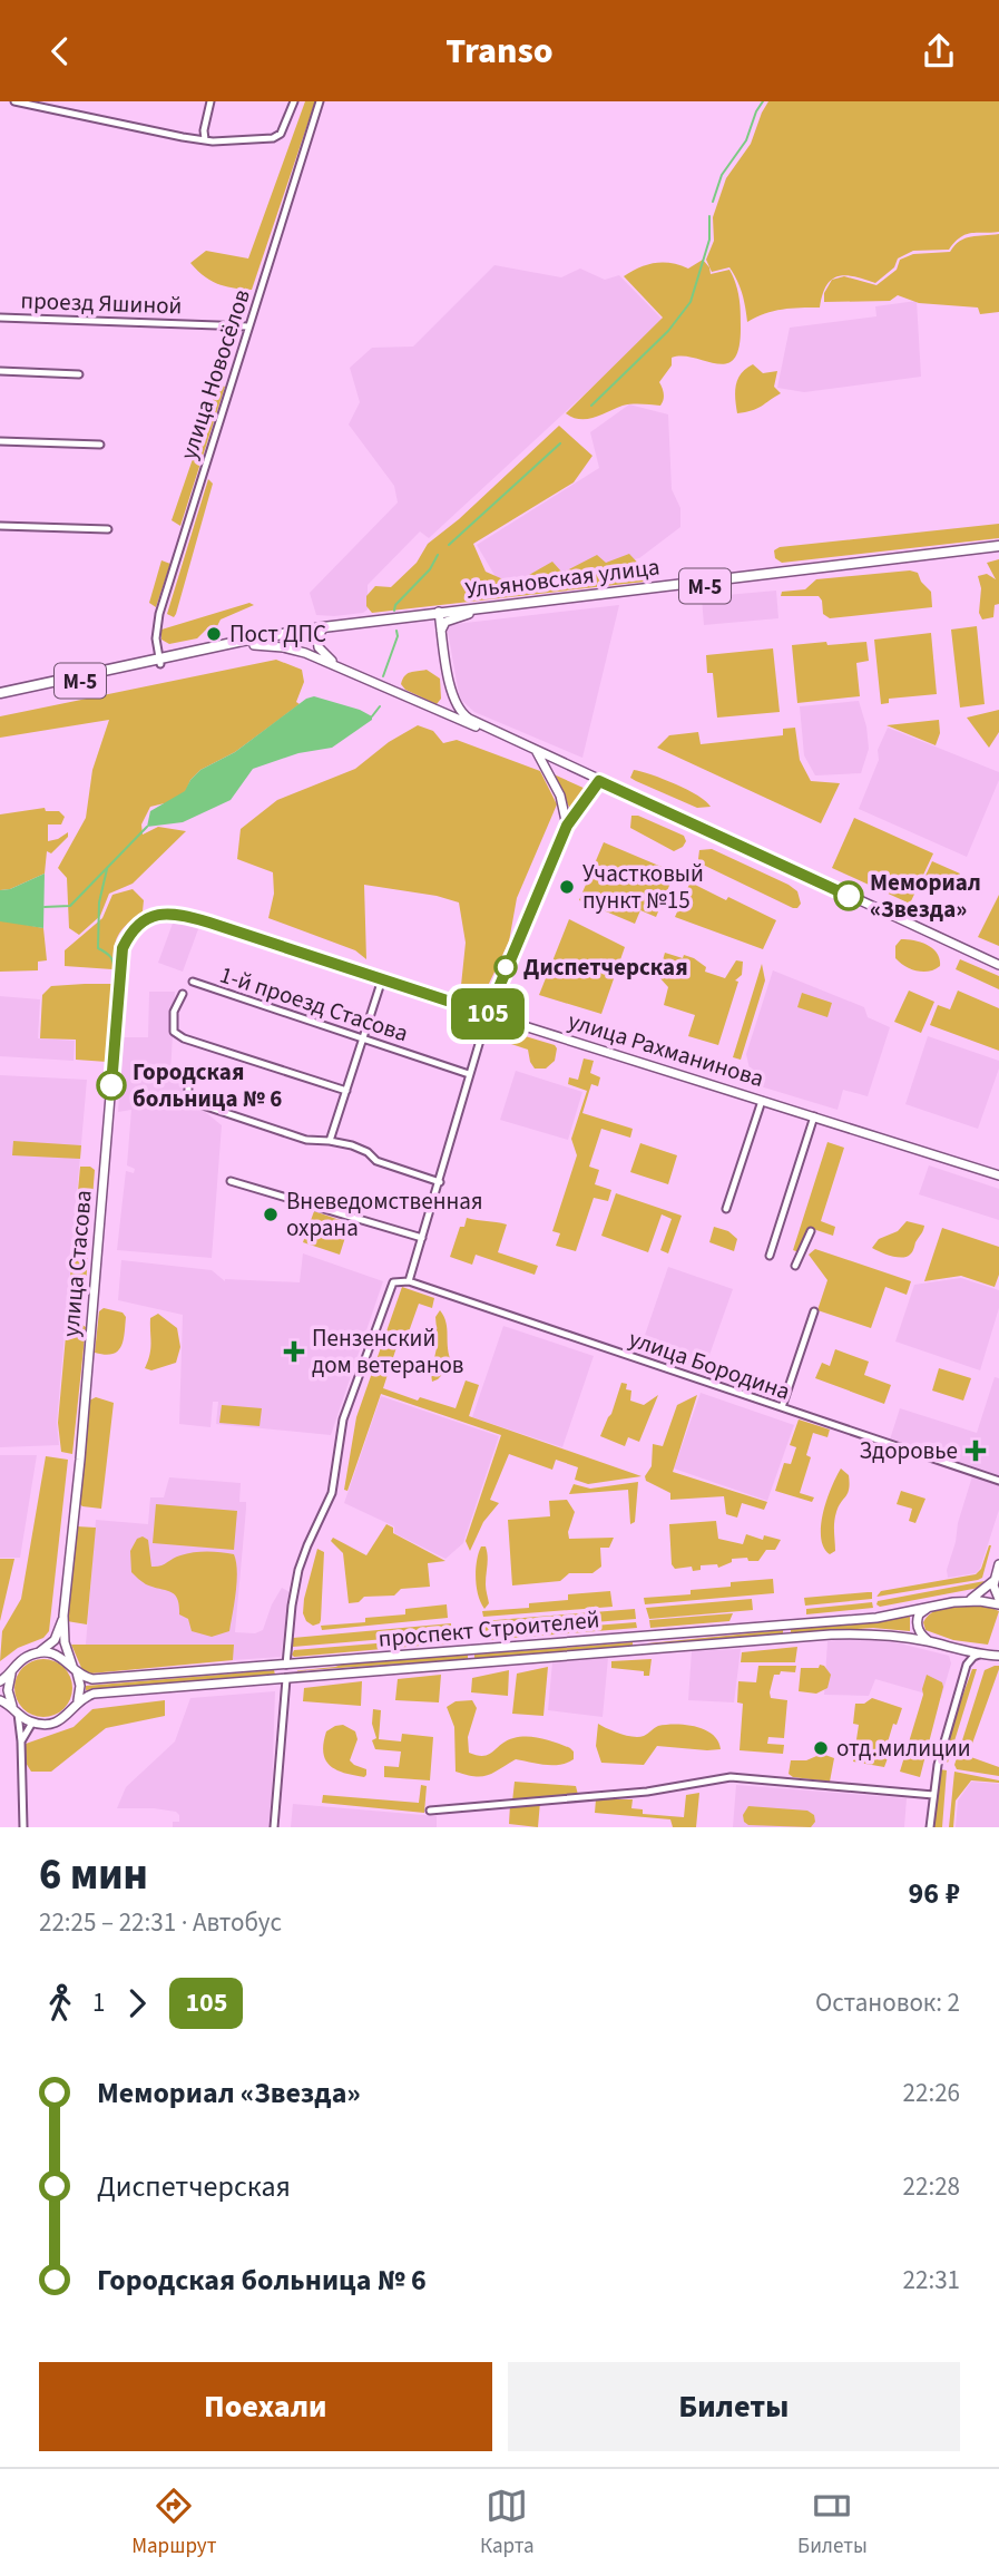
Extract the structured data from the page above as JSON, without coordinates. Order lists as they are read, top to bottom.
{
  "streets": {
    "highway": ["Ульяновская улица", "М-5"],
    "main road": ["улица Рахманинова", "улица Стасова", "проспект Строителей"],
    "street": [
      "проезд Яшиной",
      "улица Новосёлов",
      "1-й проезд Стасова",
      "улица Бородина"
    ]
  },
  "crossings": [
    ["проезд Яшиной", "улица Новосёлов"],
    ["улица Новосёлов", "М-5"],
    ["Ульяновская улица", "М-5"],
    ["улица Рахманинова", "улица Стасова"],
    ["улица Стасова", "проспект Строителей"]
  ],
  "places": {
    "other": [
      "Пост ДПС",
      "Участковый пункт №15",
      "Мемориал «Звезда»",
      "Диспетчерская",
      "Городская больница № 6",
      "Вневедомственная охрана",
      "отд.милиции"
    ],
    "health": ["Пензенский дом ветеранов", "Здоровье"]
  },
  "lines": ["bus line 105"],
  "page": {
    "header": "Transo",
    "on_map": "105",
    "heading": ["6 мин", "22:25 – 22:31 · Автобус", "96 ₽"],
    "legs": ["1", "105", "Остановок: 2"],
    "list": [
      {
        "name": "Мемориал «Звезда»",
        "value": "22:26"
      },
      {
        "name": "Диспетчерская",
        "value": "22:28"
      },
      {
        "name": "Городская больница № 6",
        "value": "22:31"
      }
    ],
    "buttons": ["Поехали", "Билеты"],
    "tabs": ["Маршрут", "Карта", "Билеты"]
  }
}
